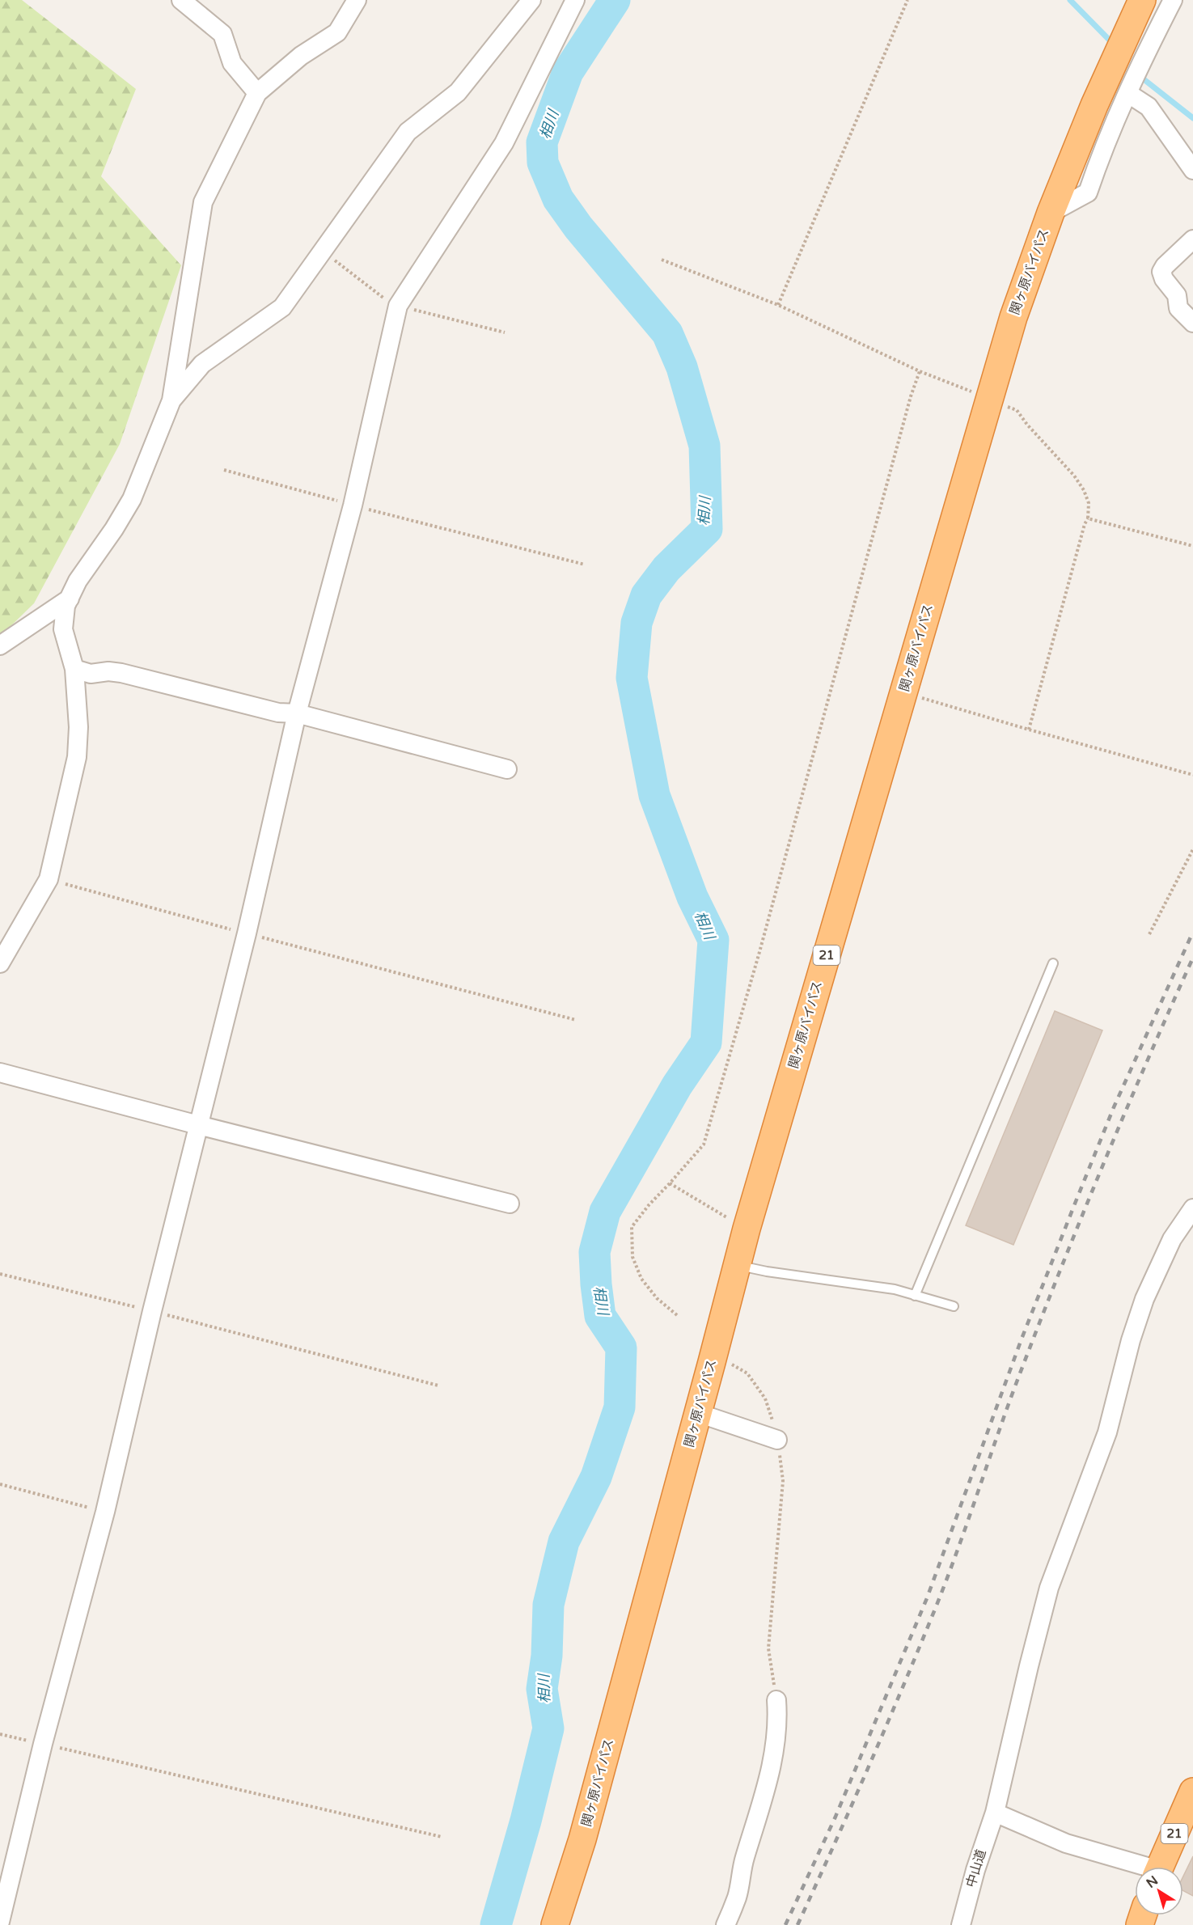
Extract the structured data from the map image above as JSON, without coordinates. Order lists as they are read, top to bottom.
{
  "streets": {
    "highway": ["関ヶ原バイパス", "21"],
    "street": ["中山道"]
  },
  "water": ["相川"],
  "north": "top left"
}
